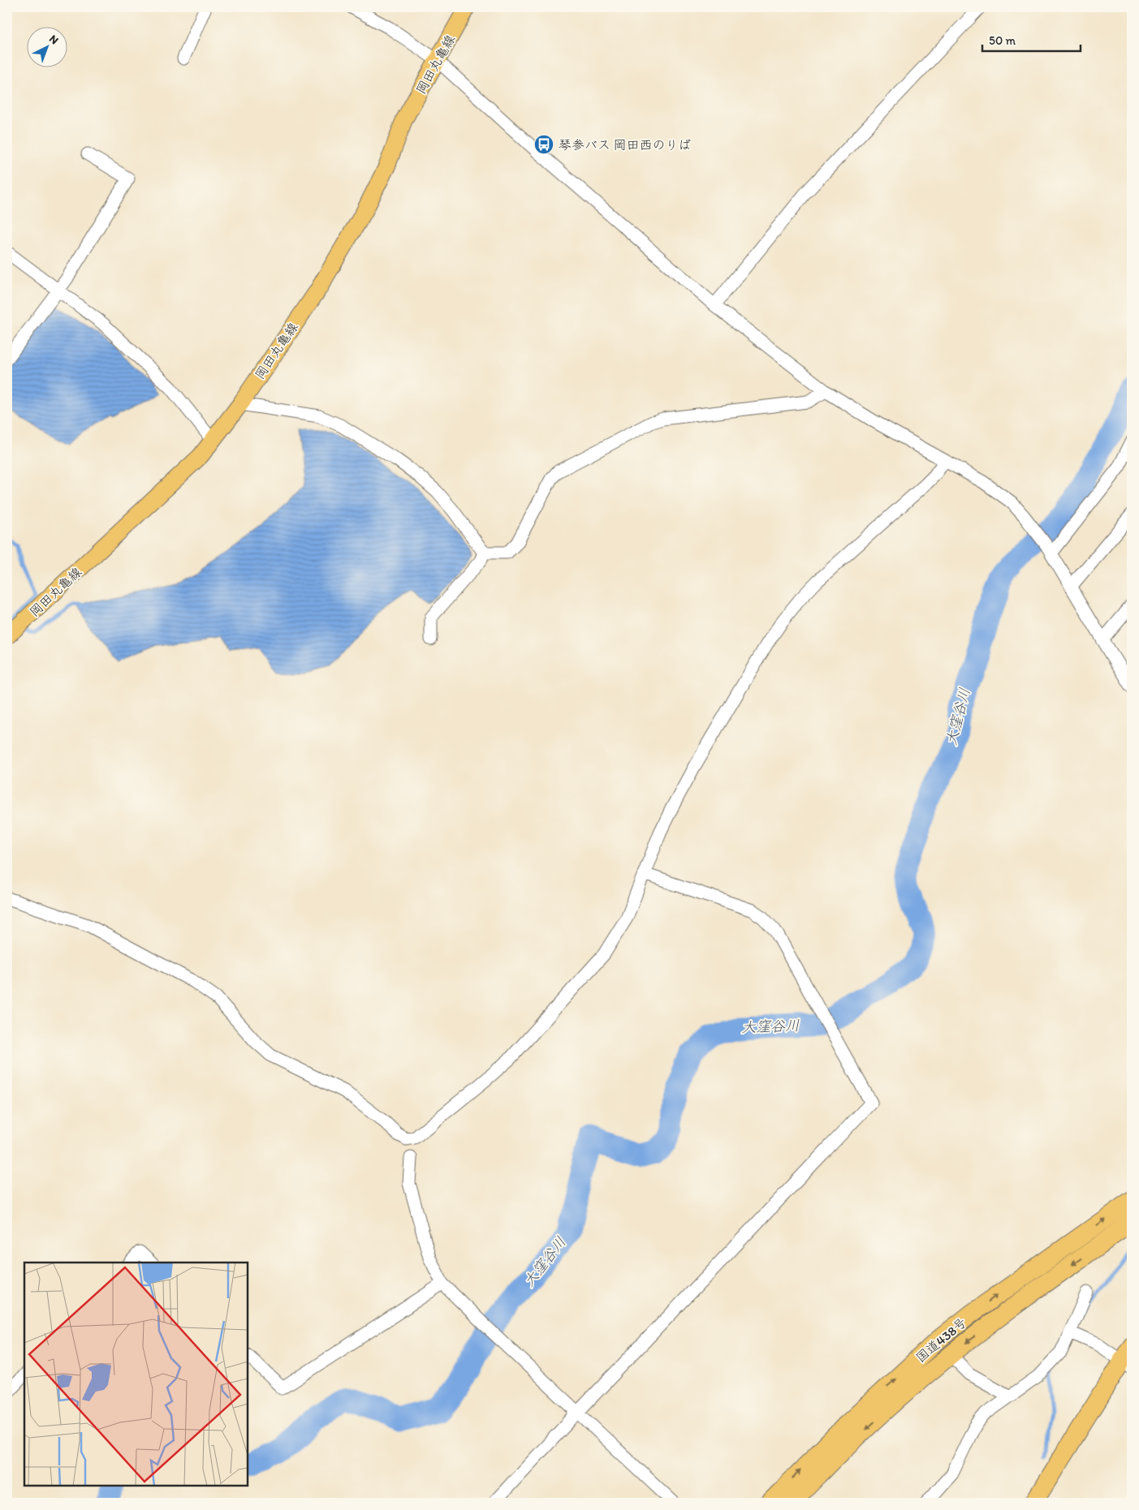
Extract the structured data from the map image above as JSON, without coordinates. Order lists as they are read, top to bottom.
{
  "streets": {
    "highway": ["国道438号"],
    "main road": ["岡田丸亀線"]
  },
  "water": ["大窪谷川"],
  "places": {
    "bus stop": ["琴参バス 岡田西のりば"]
  },
  "scale_bar": "50 m",
  "north": "top right"
}
